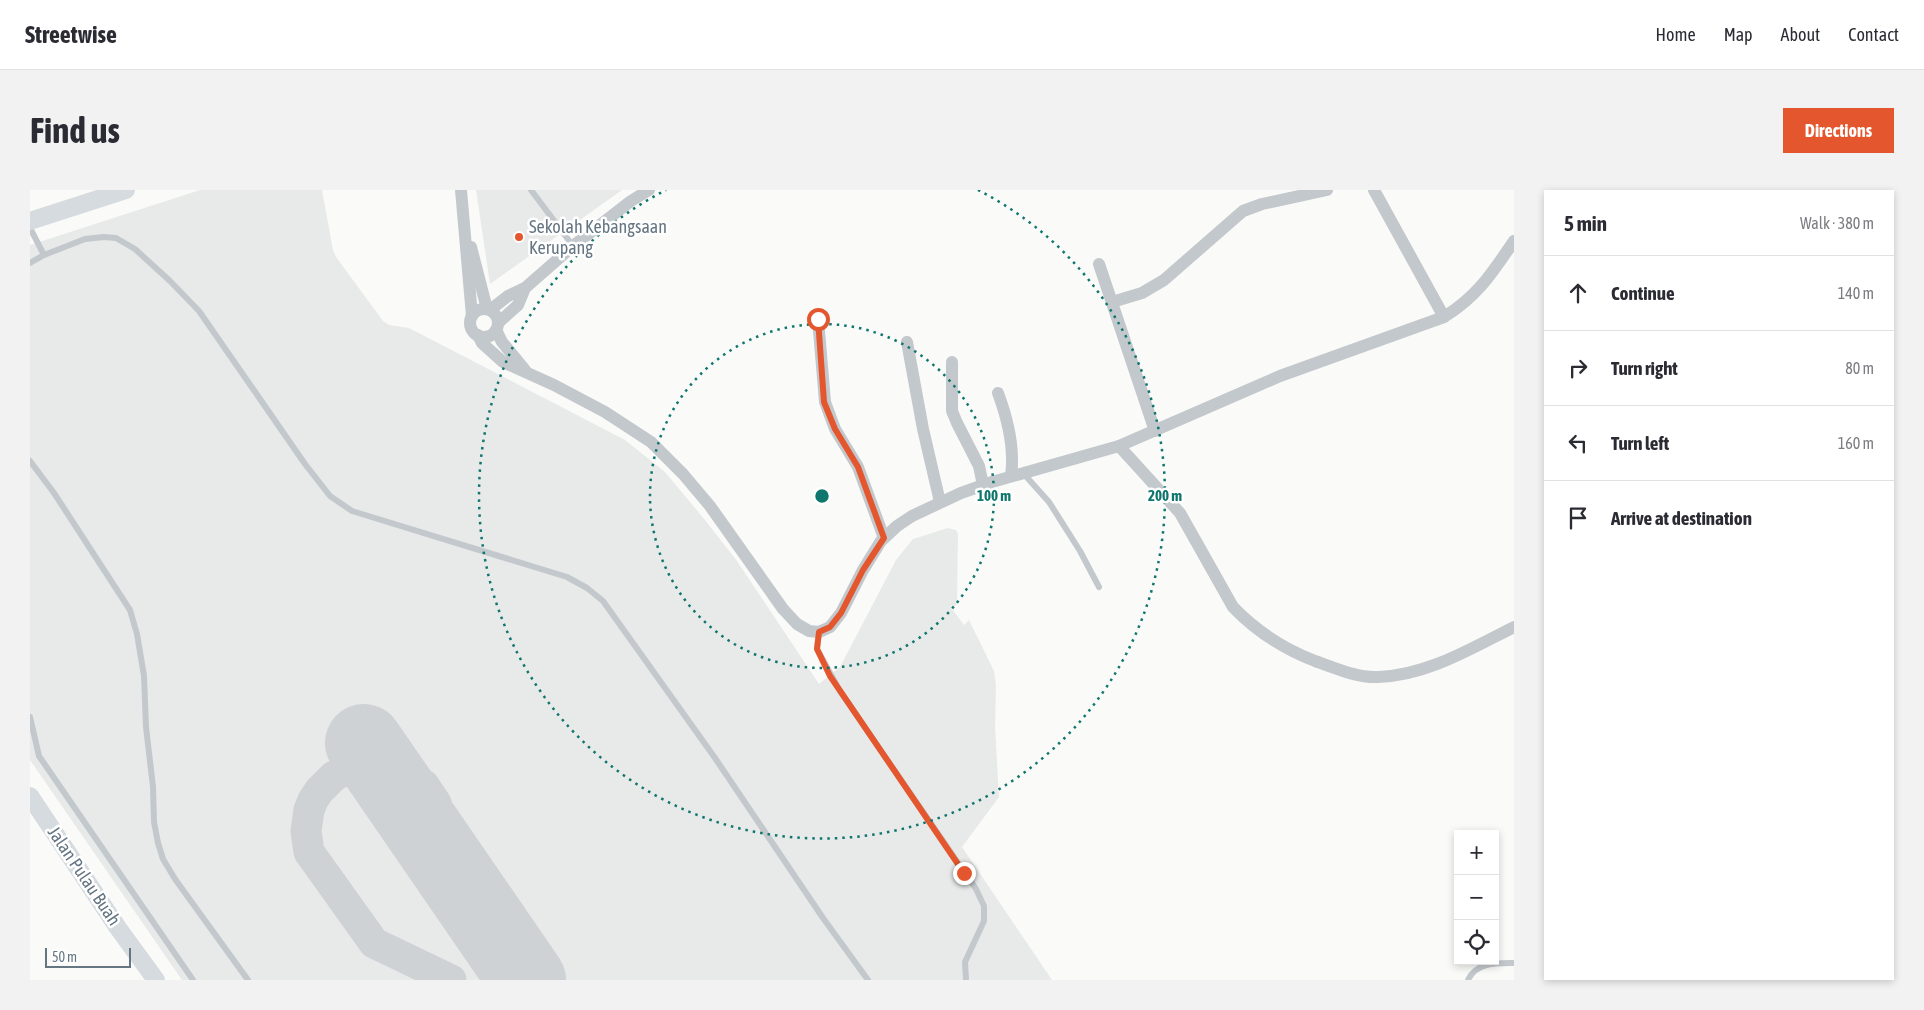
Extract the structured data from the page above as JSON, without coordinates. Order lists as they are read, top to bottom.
{
  "streets": {
    "main road": ["Jalan Pulau Buah"]
  },
  "places": ["Sekolah Kebangsaan Kerupang"],
  "scale_bar": "50 m",
  "page": {
    "header": "Streetwise",
    "nav": [
      "Home",
      "Map",
      "About",
      "Contact"
    ],
    "buttons": "Directions",
    "title": "Find us",
    "heading": ["5 min", "Walk · 380 m"],
    "list": [
      ["Continue", "140 m"],
      ["Turn right", "80 m"],
      ["Turn left", "160 m"],
      "Arrive at destination"
    ],
    "map_buttons": ["+", "−"],
    "scale": "50 m"
  },
  "rings": ["100 m", "200 m"]
}
